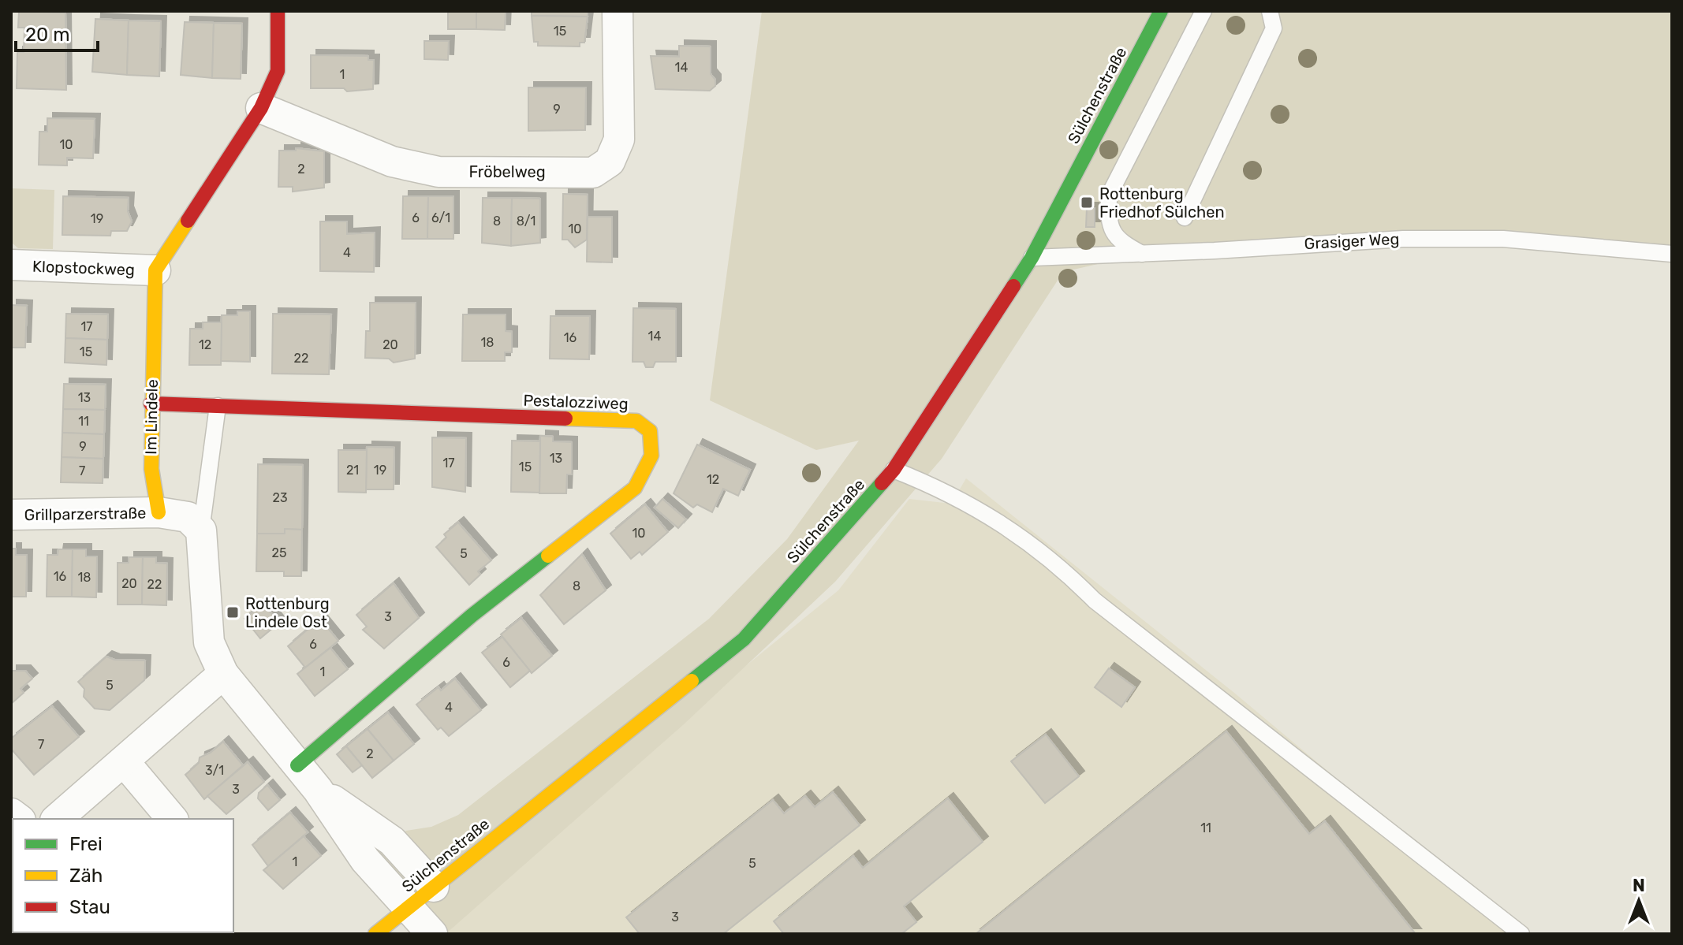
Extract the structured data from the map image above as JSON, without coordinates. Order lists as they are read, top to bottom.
{
  "streets": {
    "street": [
      "Sülchenstraße",
      "Fröbelweg",
      "Klopstockweg",
      "Pestalozziweg",
      "Im Lindele",
      "Grillparzerstraße"
    ],
    "lane": ["Grasiger Weg"]
  },
  "crossings": [
    ["Sülchenstraße", "Grasiger Weg"],
    ["Klopstockweg", "Im Lindele"],
    ["Pestalozziweg", "Im Lindele"],
    ["Im Lindele", "Grillparzerstraße"]
  ],
  "places": {
    "transit": ["Rottenburg Friedhof Sülchen", "Rottenburg Lindele Ost"]
  },
  "house_numbers": [
    "15",
    "14",
    "1",
    "9",
    "10",
    "2",
    "6",
    "6/1",
    "19",
    "8",
    "8/1",
    "10",
    "4",
    "17",
    "14",
    "16",
    "18",
    "12",
    "20",
    "15",
    "22",
    "13",
    "11",
    "9",
    "13",
    "17",
    "15",
    "21",
    "19",
    "7",
    "12",
    "23",
    "10",
    "25",
    "5",
    "16",
    "18",
    "20",
    "22",
    "8",
    "3",
    "6",
    "6",
    "1",
    "5",
    "4",
    "7",
    "2",
    "3/1",
    "3",
    "11",
    "1",
    "5",
    "3"
  ],
  "legend": ["Frei", "Zäh", "Stau"],
  "scale_bar": "20 m",
  "north": "top"
}
